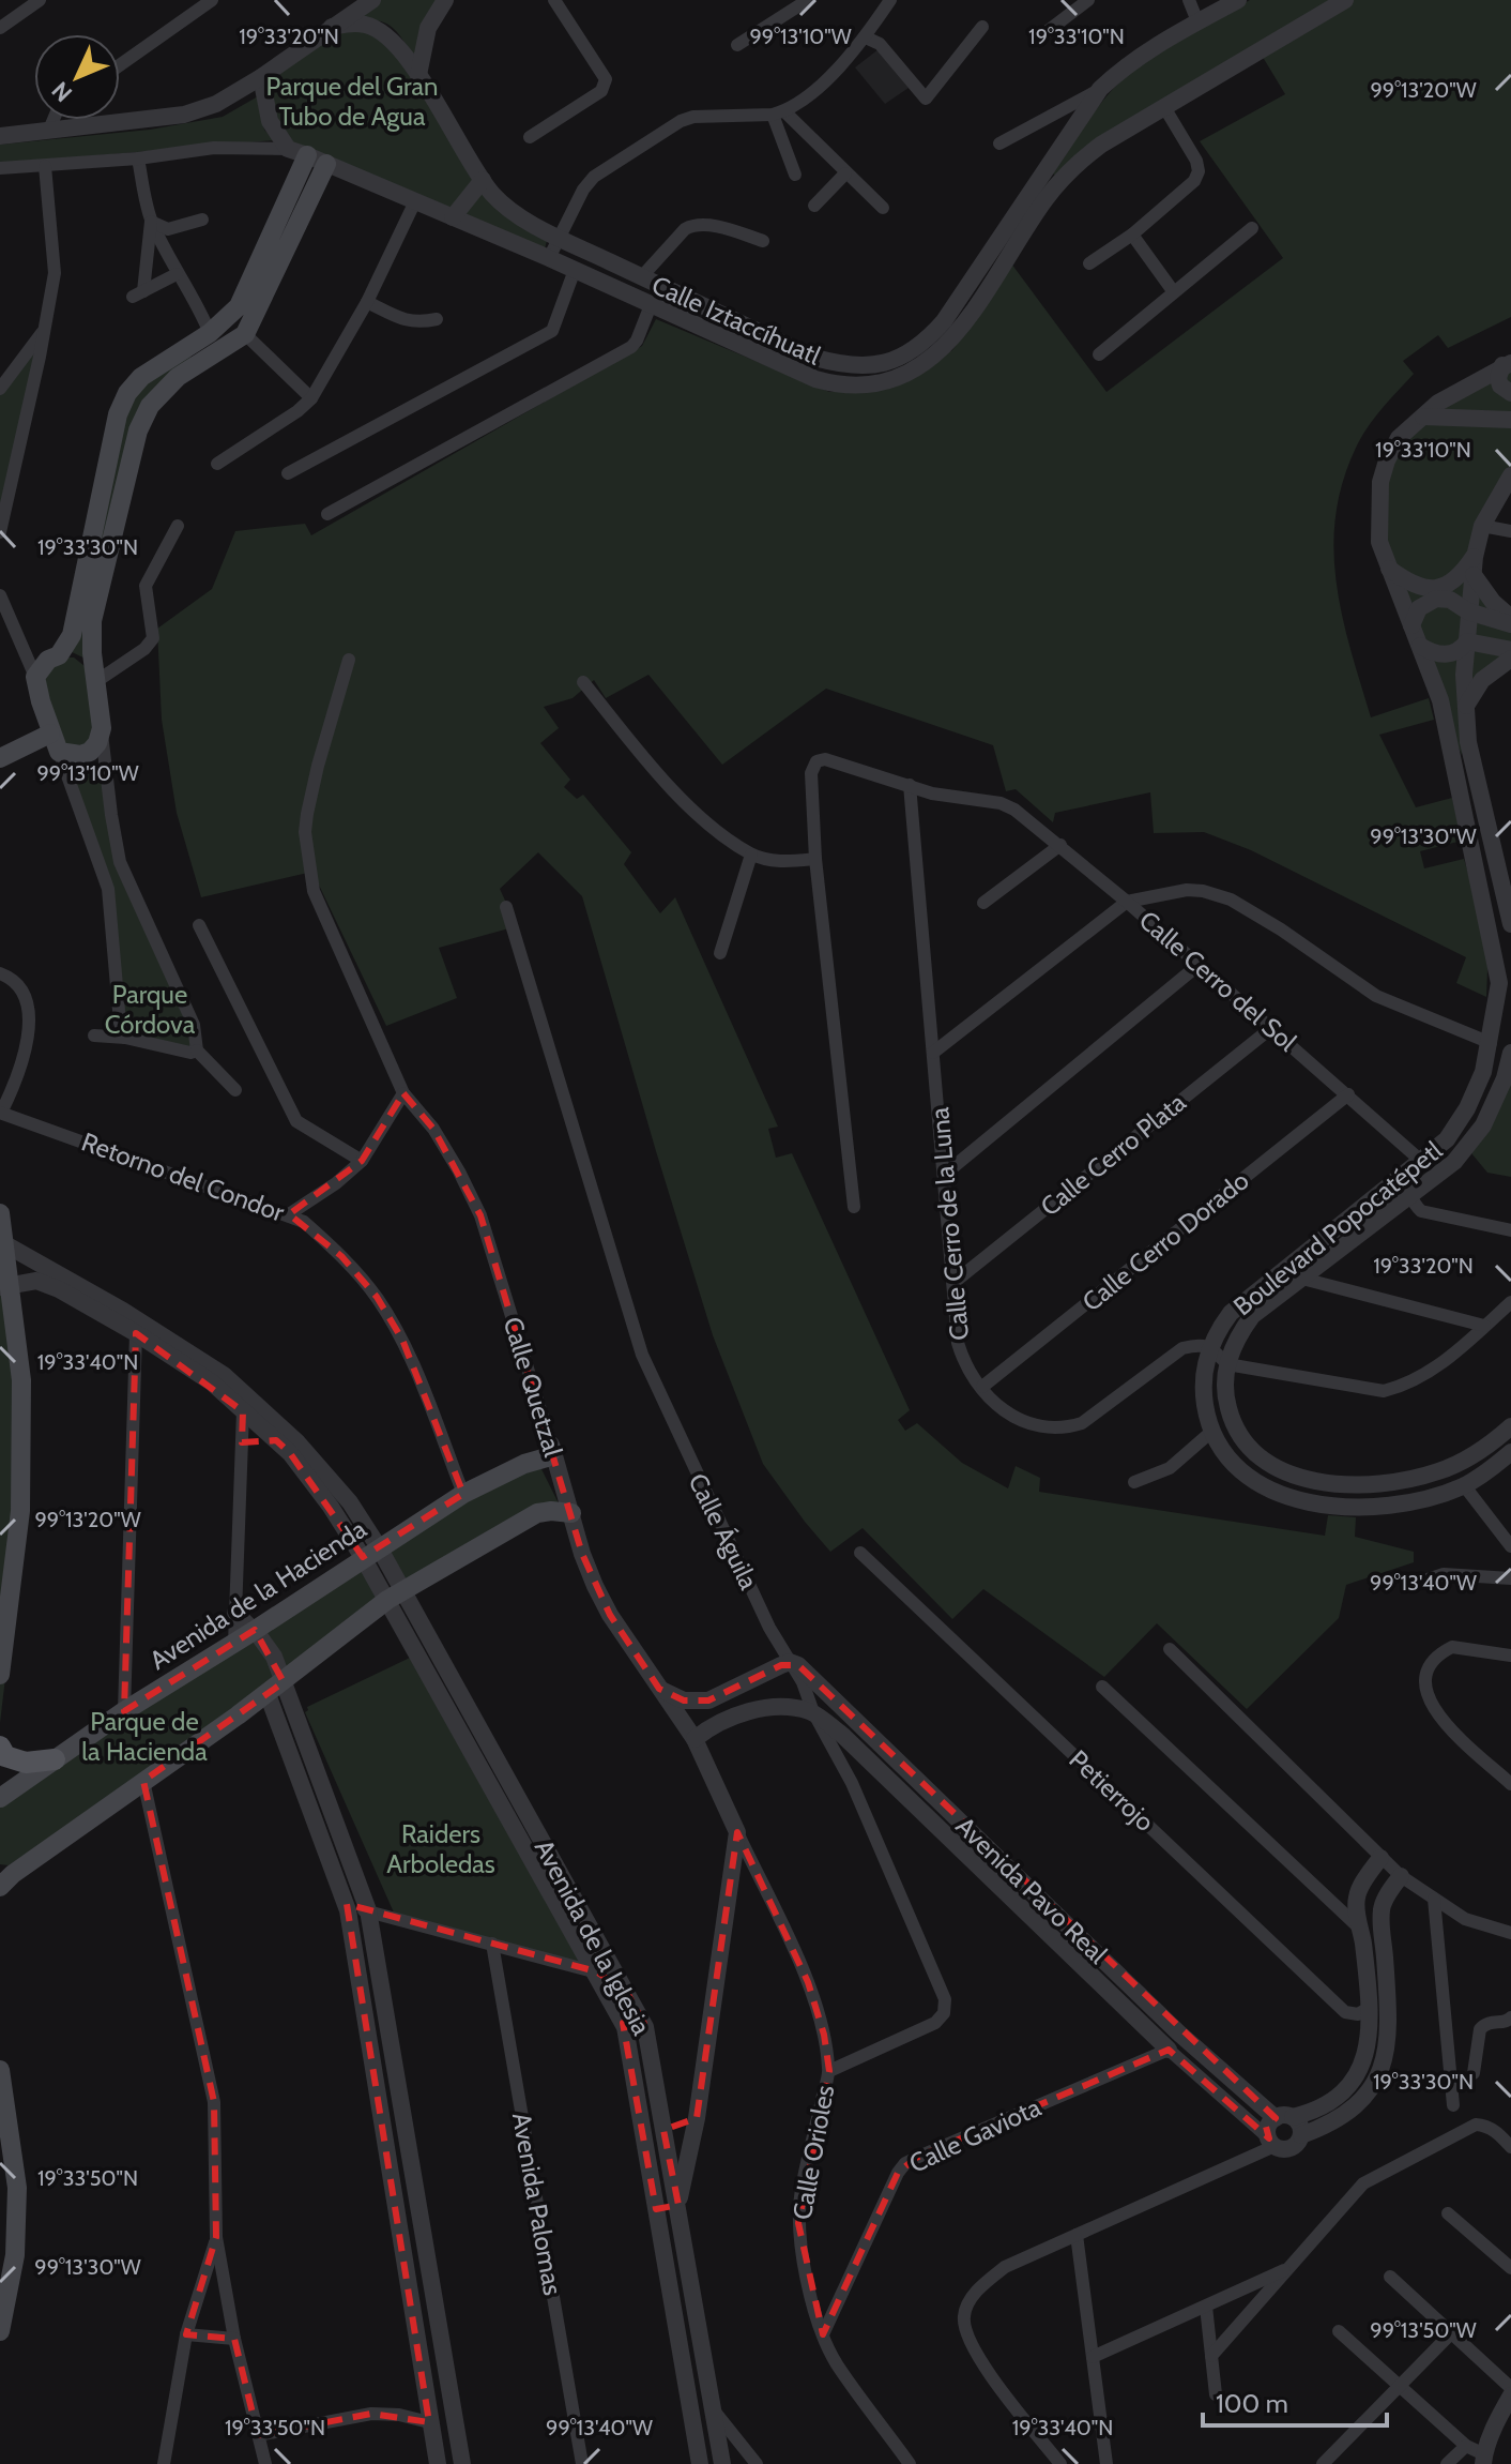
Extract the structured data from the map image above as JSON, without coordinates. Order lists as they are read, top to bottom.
{
  "streets": {
    "main road": ["Avenida de la Hacienda"],
    "street": [
      "Calle Iztaccíhuatl",
      "Calle Cerro del Sol",
      "Calle Cerro Plata",
      "Retorno del Condor",
      "Calle Cerro de la Luna",
      "Boulevard Popocatépetl",
      "Calle Cerro Dorado",
      "Calle Quetzal",
      "Calle Águila",
      "Petierrojo",
      "Avenida Pavo Real",
      "Avenida de la Iglesia",
      "Calle Gaviota",
      "Calle Orioles",
      "Avenida Palomas"
    ]
  },
  "crossings": [
    ["Calle Cerro del Sol", "Calle Cerro Plata"],
    ["Calle Cerro del Sol", "Calle Cerro de la Luna"],
    ["Calle Cerro del Sol", "Boulevard Popocatépetl"],
    ["Calle Cerro del Sol", "Calle Cerro Dorado"],
    ["Calle Cerro Plata", "Calle Cerro de la Luna"],
    ["Retorno del Condor", "Avenida de la Hacienda"],
    ["Calle Cerro de la Luna", "Boulevard Popocatépetl"],
    ["Calle Cerro de la Luna", "Calle Cerro Dorado"],
    ["Calle Quetzal", "Avenida de la Hacienda"],
    ["Calle Quetzal", "Calle Orioles"],
    ["Calle Águila", "Avenida Pavo Real"],
    ["Calle Águila", "Calle Orioles"],
    ["Avenida de la Hacienda", "Avenida de la Iglesia"],
    ["Avenida Pavo Real", "Calle Gaviota"],
    ["Calle Gaviota", "Calle Orioles"]
  ],
  "parks": [
    "Parque del Gran Tubo de Agua",
    "Parque Córdova",
    "Parque de la Hacienda",
    "Raiders Arboledas"
  ],
  "scale_bar": "100 m",
  "north": "bottom left",
  "coordinates": [
    "99°13'10\"W",
    "19°33'20\"N",
    "19°33'10\"N",
    "99°13'20\"W",
    "19°33'30\"N",
    "99°13'30\"W",
    "19°33'40\"N",
    "99°13'40\"W",
    "19°33'50\"N",
    "99°13'50\"W"
  ]
}
